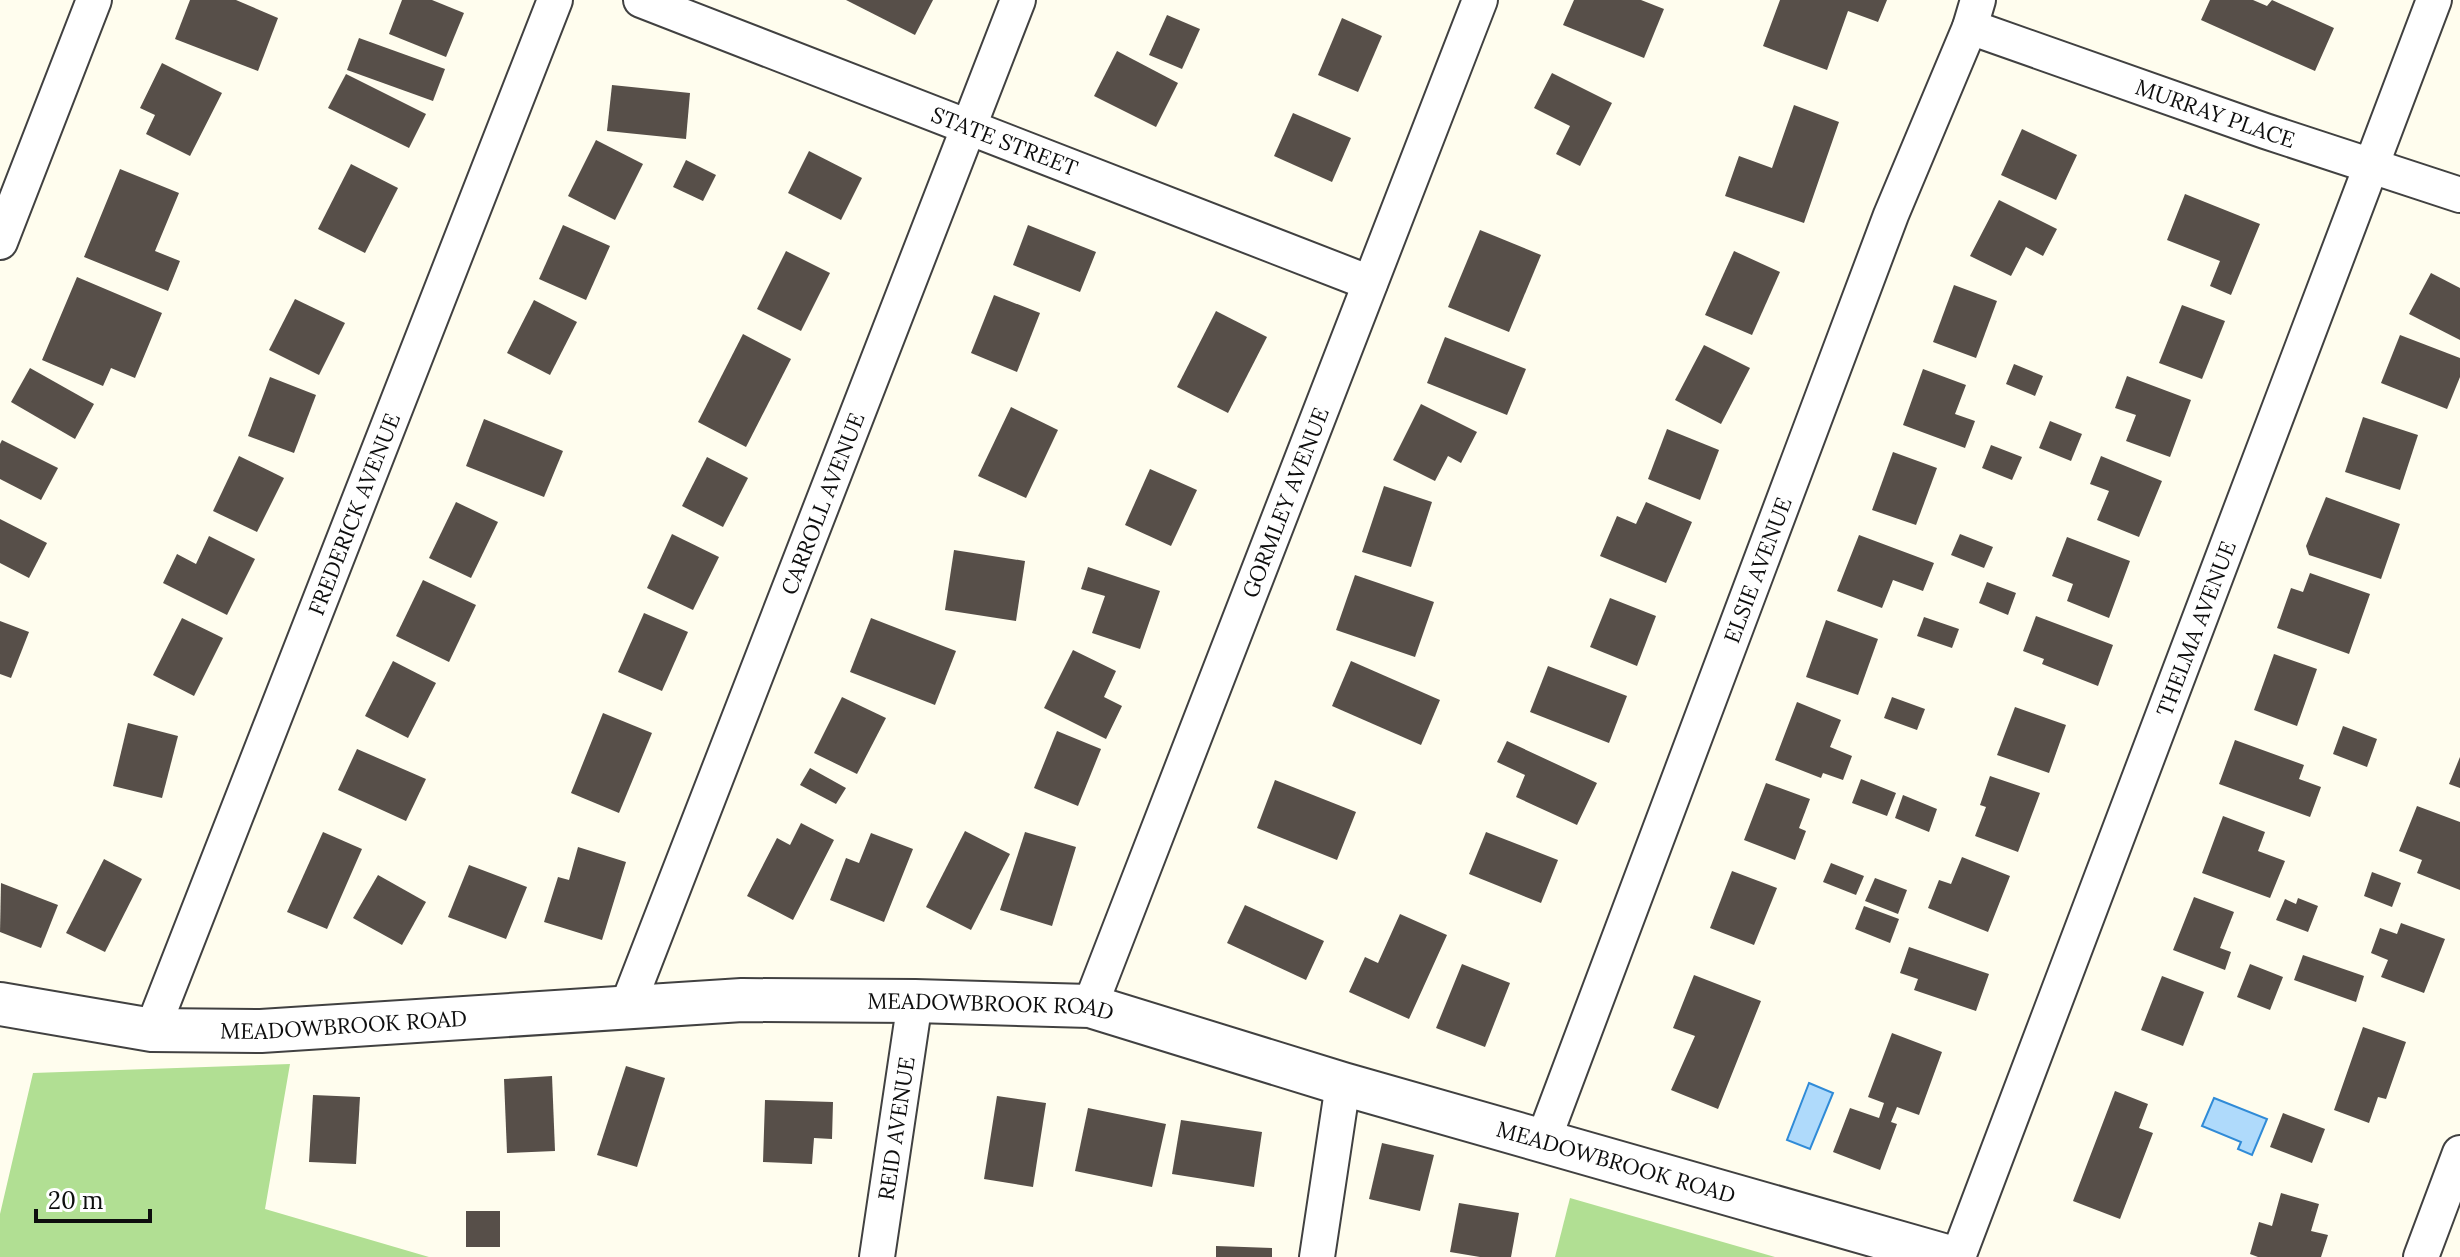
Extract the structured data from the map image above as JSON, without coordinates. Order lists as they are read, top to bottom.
{
  "streets": {
    "street": [
      "MURRAY PLACE",
      "STATE STREET",
      "CARROLL AVENUE",
      "GORMLEY AVENUE",
      "FREDERICK AVENUE",
      "ELSIE AVENUE",
      "THELMA AVENUE",
      "MEADOWBROOK ROAD",
      "REID AVENUE"
    ]
  },
  "crossings": [
    ["MURRAY PLACE", "ELSIE AVENUE"],
    ["MURRAY PLACE", "THELMA AVENUE"],
    ["STATE STREET", "CARROLL AVENUE"],
    ["STATE STREET", "GORMLEY AVENUE"],
    ["CARROLL AVENUE", "MEADOWBROOK ROAD"],
    ["GORMLEY AVENUE", "MEADOWBROOK ROAD"],
    ["FREDERICK AVENUE", "MEADOWBROOK ROAD"],
    ["ELSIE AVENUE", "MEADOWBROOK ROAD"],
    ["MEADOWBROOK ROAD", "REID AVENUE"]
  ],
  "scale_bar": "20 m"
}
